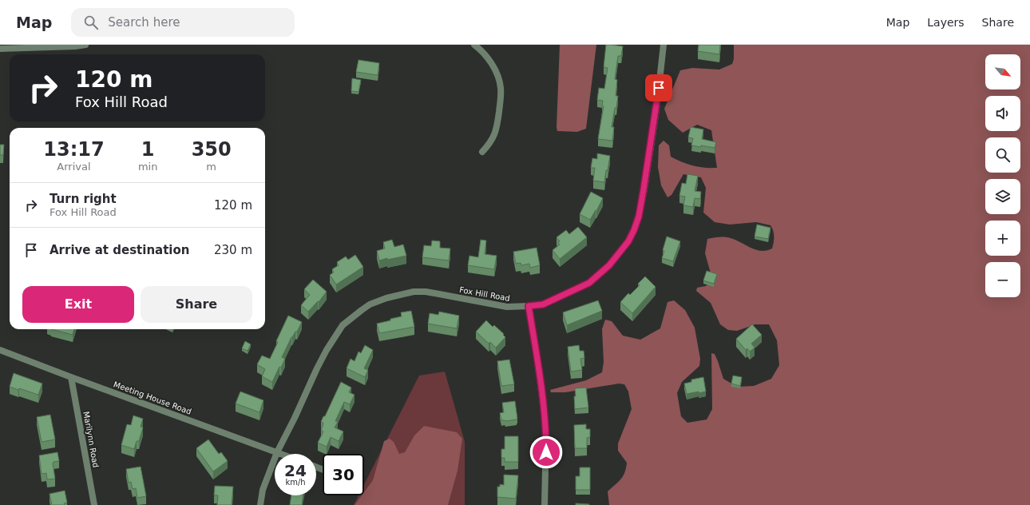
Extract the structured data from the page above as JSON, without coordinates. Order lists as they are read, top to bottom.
{
  "streets": {
    "street": ["Fox Hill Road", "Meeting House Road", "Marilynn Road"]
  },
  "crossings": [
    ["Fox Hill Road", "Meeting House Road"],
    ["Meeting House Road", "Marilynn Road"]
  ],
  "north": "bottom right",
  "page": {
    "header": "Map",
    "search": "Search here",
    "nav": ["Map", "Layers", "Share"],
    "map_buttons": ["+", "−"],
    "turn": ["120 m", "Fox Hill Road"],
    "eta": [
      "13:17",
      "Arrival",
      "1",
      "min",
      "350",
      "m"
    ],
    "list": [
      {
        "name": "Turn right",
        "note": "Fox Hill Road",
        "value": "120 m"
      },
      {
        "name": "Arrive at destination",
        "value": "230 m"
      }
    ],
    "buttons": ["Exit", "Share"],
    "speed": "24 km/h",
    "limit": "30"
  }
}
